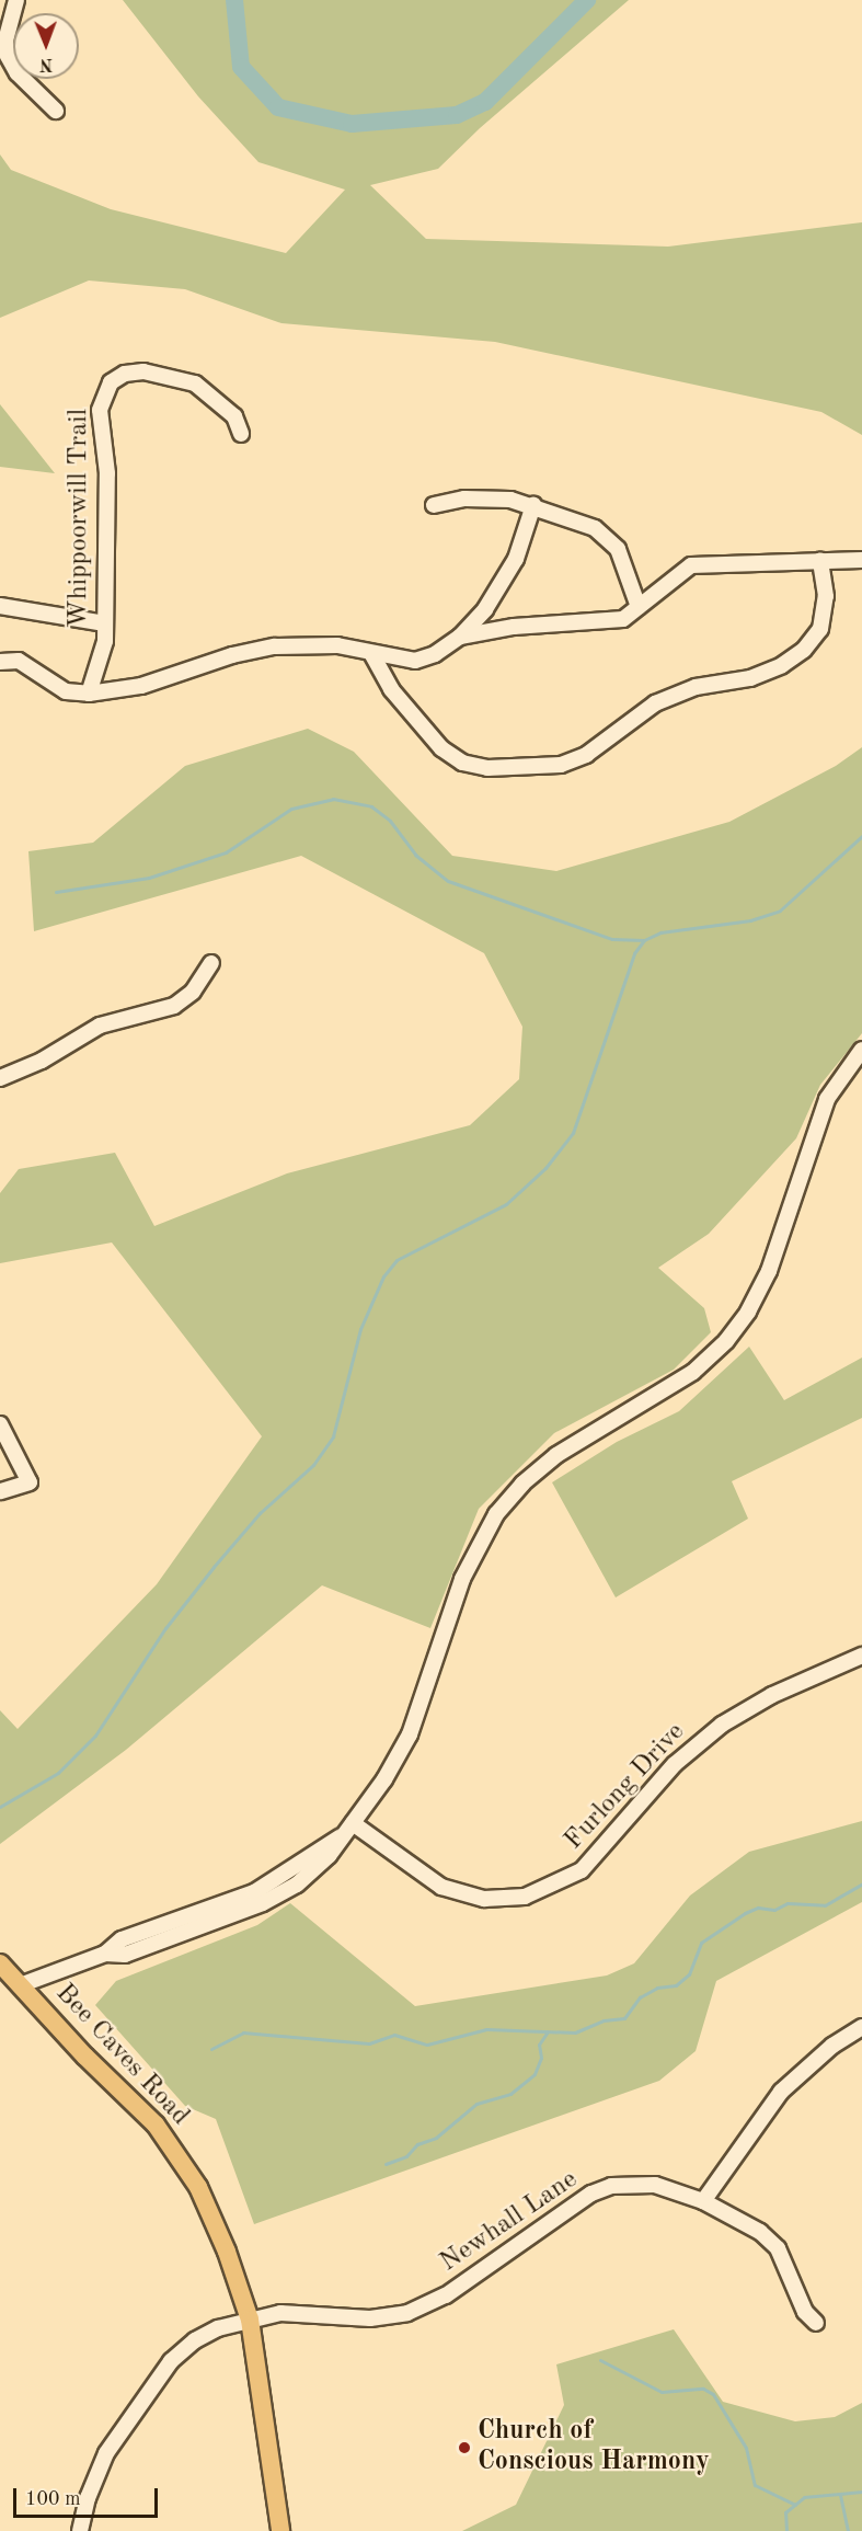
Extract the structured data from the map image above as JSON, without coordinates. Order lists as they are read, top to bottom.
{
  "streets": {
    "main road": ["Bee Caves Road"],
    "street": ["Whippoorwill Trail", "Furlong Drive", "Newhall Lane"]
  },
  "crossings": [
    ["Bee Caves Road", "Newhall Lane"]
  ],
  "places": ["Church of Conscious Harmony"],
  "scale_bar": "100 m",
  "north": "bottom"
}
